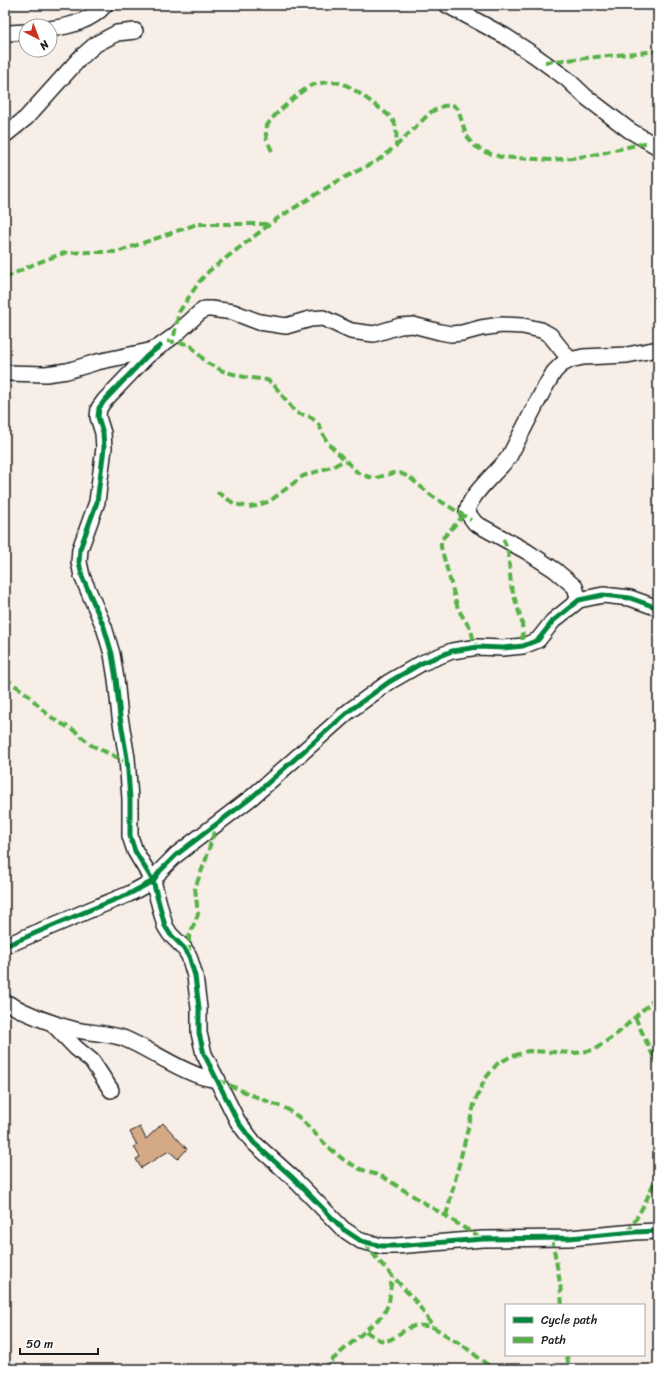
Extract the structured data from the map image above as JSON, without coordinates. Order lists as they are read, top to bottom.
{
  "legend": ["Cycle path", "Path"],
  "scale_bar": "50 m",
  "north": "bottom right"
}
